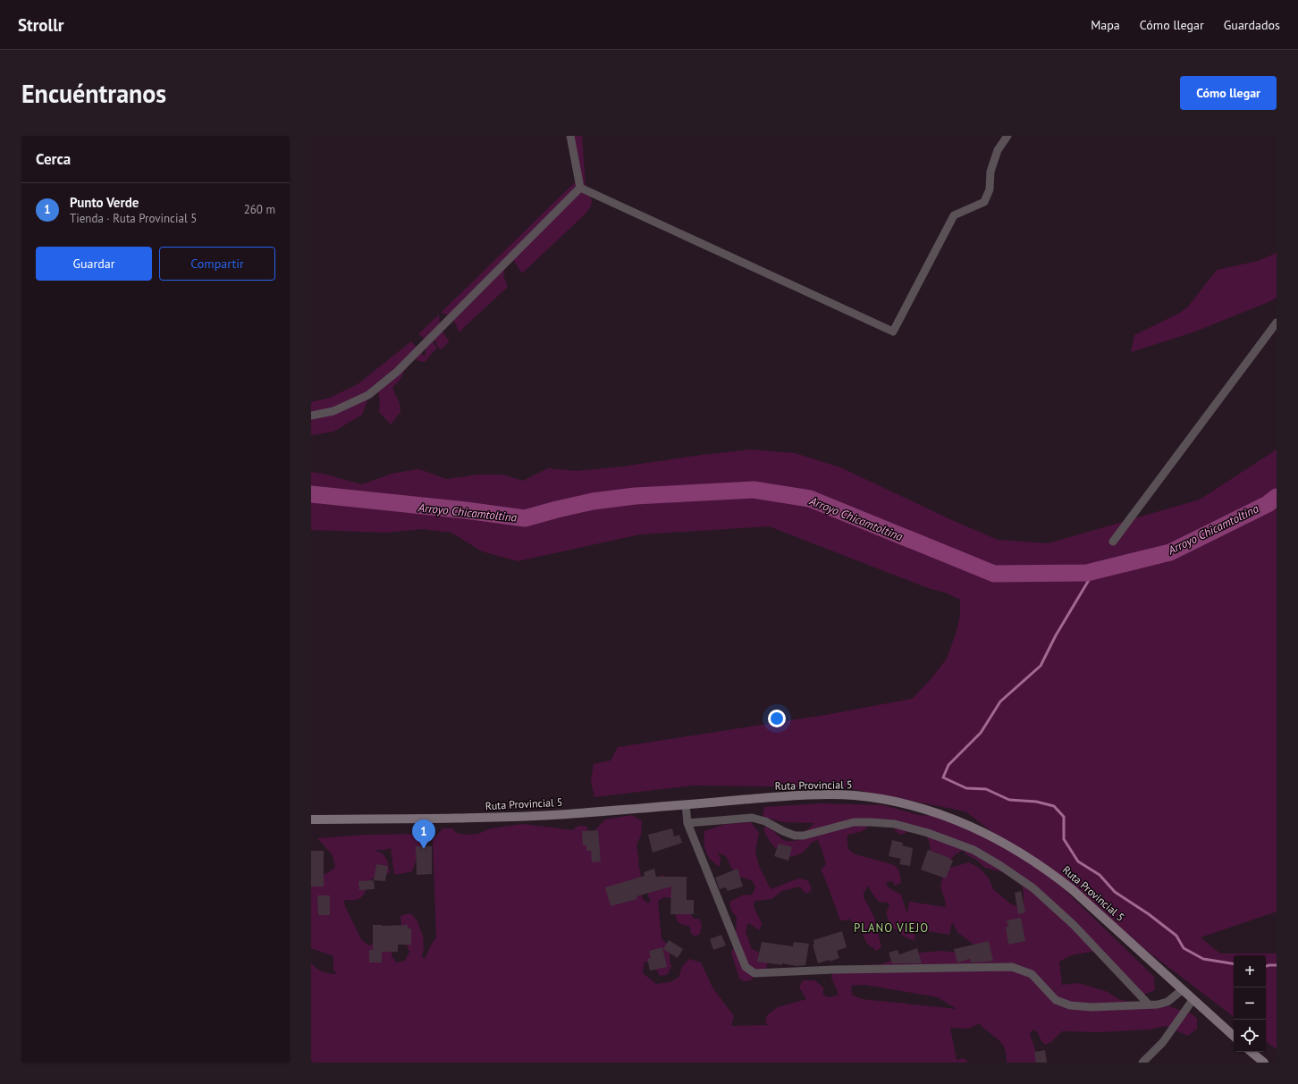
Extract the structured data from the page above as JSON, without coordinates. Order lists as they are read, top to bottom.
{
  "streets": {
    "main road": ["Ruta Provincial 5"]
  },
  "districts": ["PLANO VIEJO"],
  "water": ["Arroyo Chicamtoltina"],
  "page": {
    "header": "Strollr",
    "nav": ["Mapa", "Cómo llegar", "Guardados"],
    "buttons": [
      "Cómo llegar",
      ["Guardar", "Compartir"]
    ],
    "title": "Encuéntranos",
    "heading": "Cerca",
    "list": [
      {
        "mark": "1",
        "name": "Punto Verde",
        "note": "Tienda · Ruta Provincial 5",
        "value": "260 m"
      }
    ],
    "pins": "1",
    "map_buttons": ["+", "−"]
  }
}
